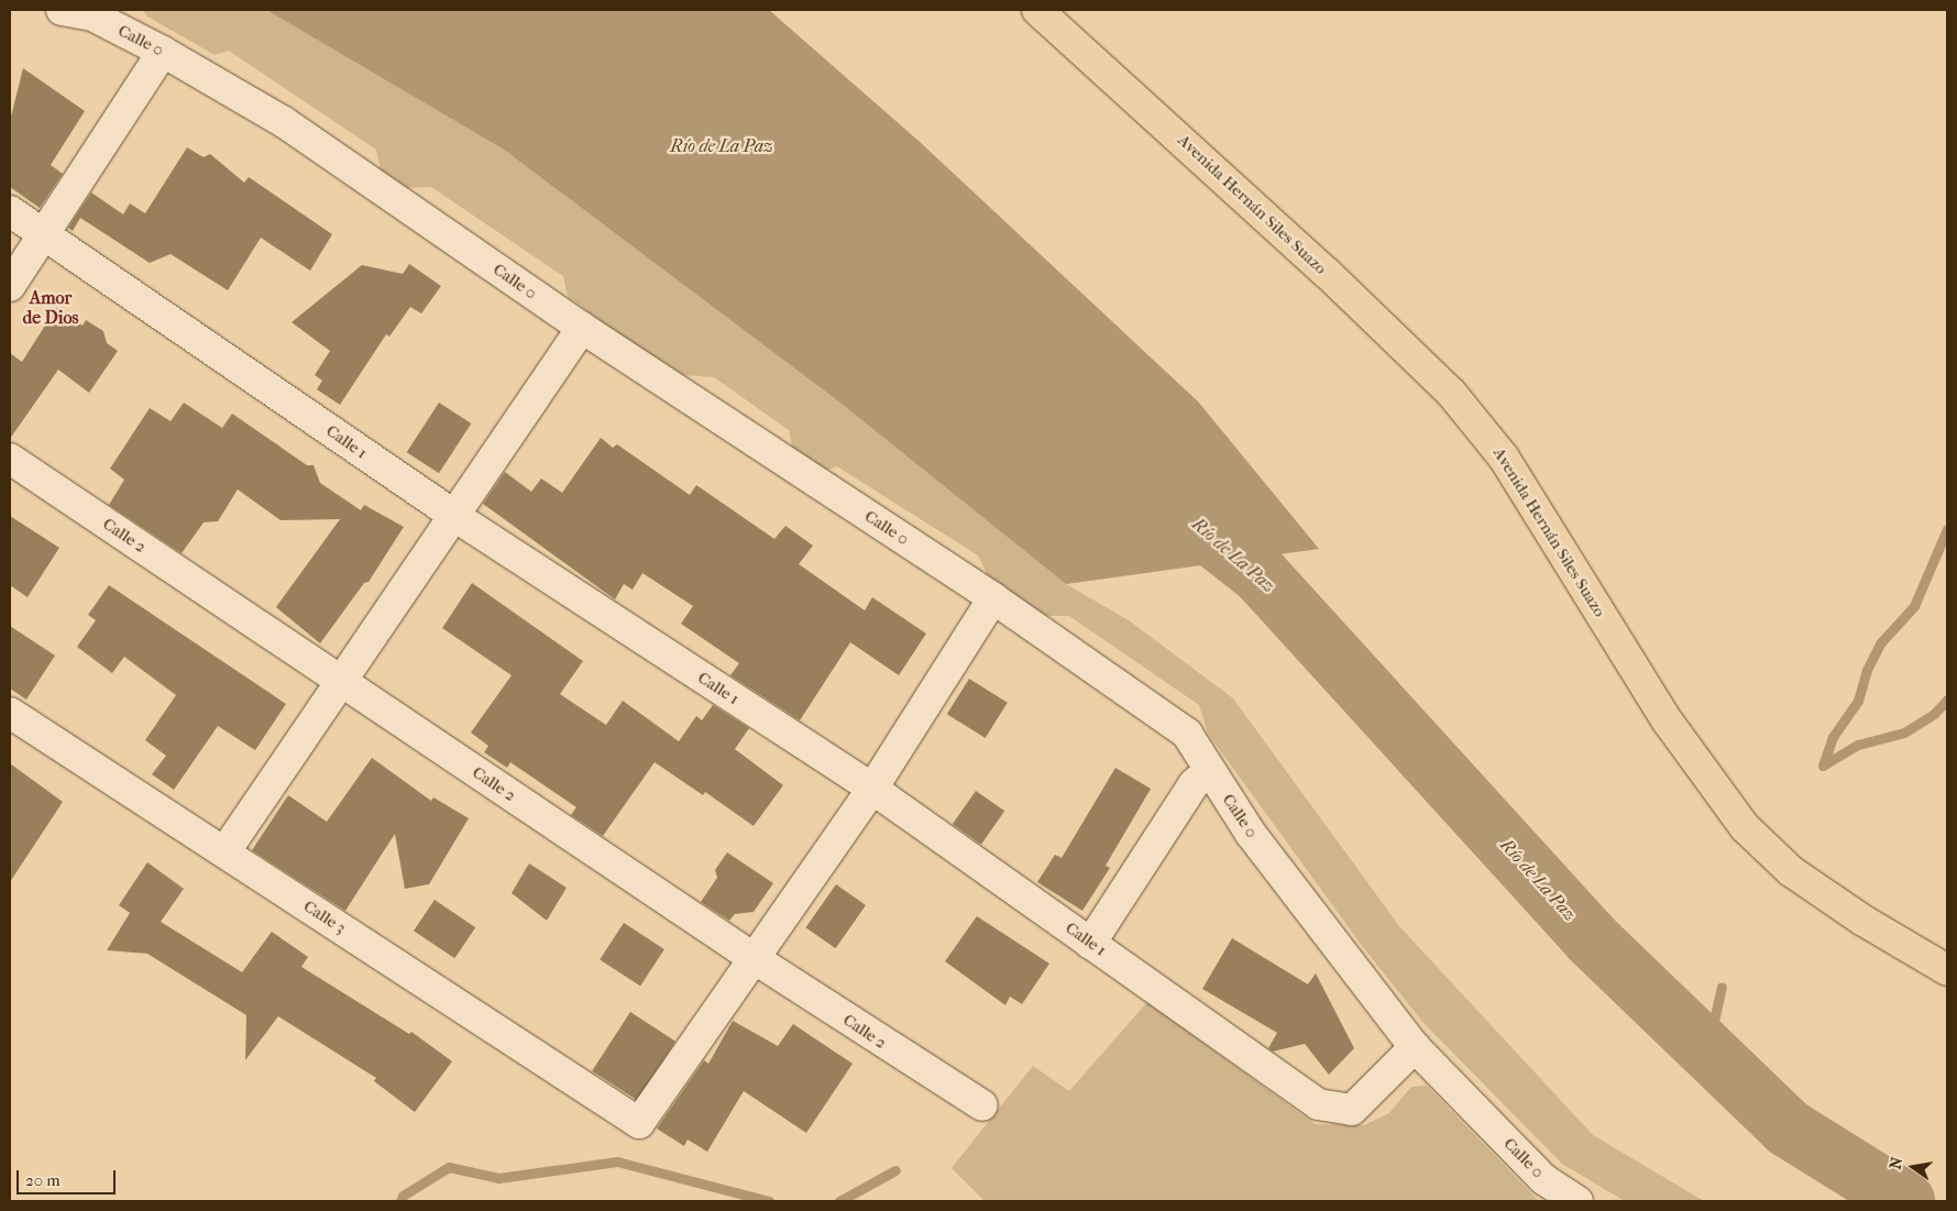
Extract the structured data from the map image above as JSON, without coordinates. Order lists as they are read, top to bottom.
{
  "streets": {
    "main road": ["Avenida Hernán Siles Suazo"],
    "street": [
      "Calle 0",
      "Calle 1",
      "Calle 2",
      "Calle 3"
    ]
  },
  "crossings": [
    ["Calle 0", "Calle 1"],
    ["Calle 2", "Calle 3"]
  ],
  "districts": ["Amor de Dios"],
  "water": ["Río de La Paz"],
  "scale_bar": "20 m",
  "north": "left"
}
